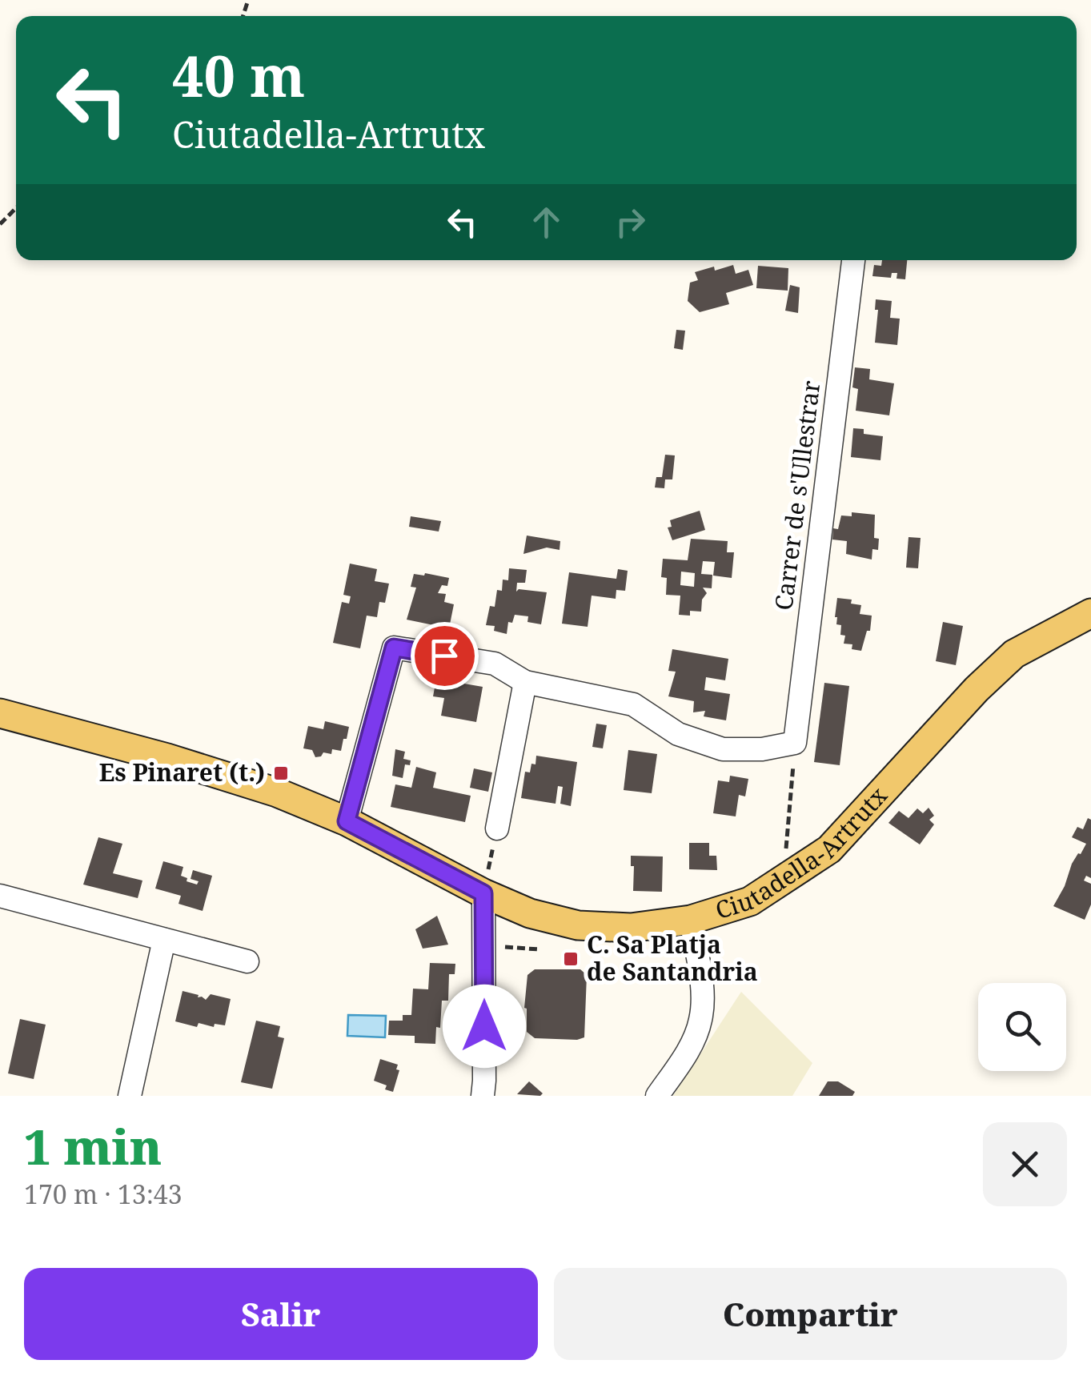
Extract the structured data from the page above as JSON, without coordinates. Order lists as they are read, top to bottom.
{
  "streets": {
    "main road": ["Ciutadella-Artrutx"],
    "street": ["Carrer de s'Ullestrar"]
  },
  "places": {
    "transit": ["Es Pinaret (t.)", "C. Sa Platja de Santandria"]
  },
  "page": {
    "turn": ["40 m", "Ciutadella-Artrutx"],
    "heading": ["1 min", "170 m · 13:43"],
    "buttons": ["Salir", "Compartir"]
  }
}
